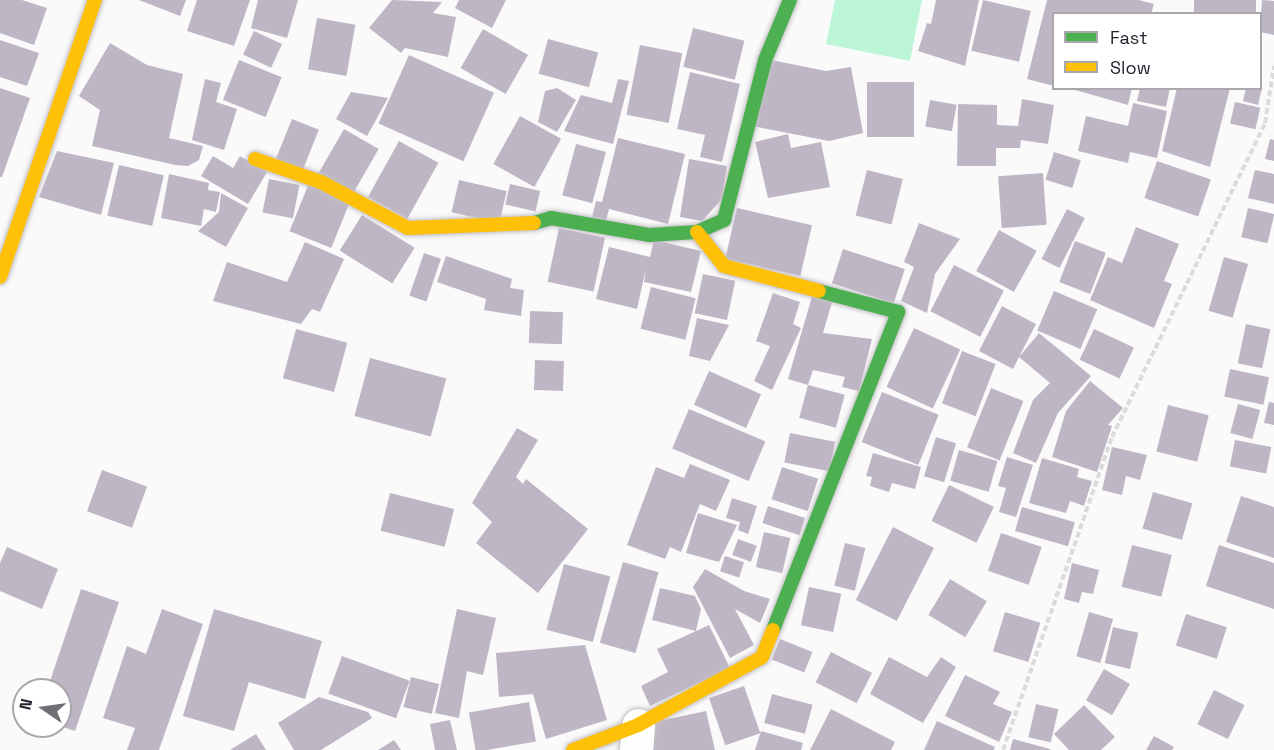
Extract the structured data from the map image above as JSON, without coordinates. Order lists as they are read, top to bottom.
{
  "legend": ["Fast", "Slow"],
  "north": "left"
}
